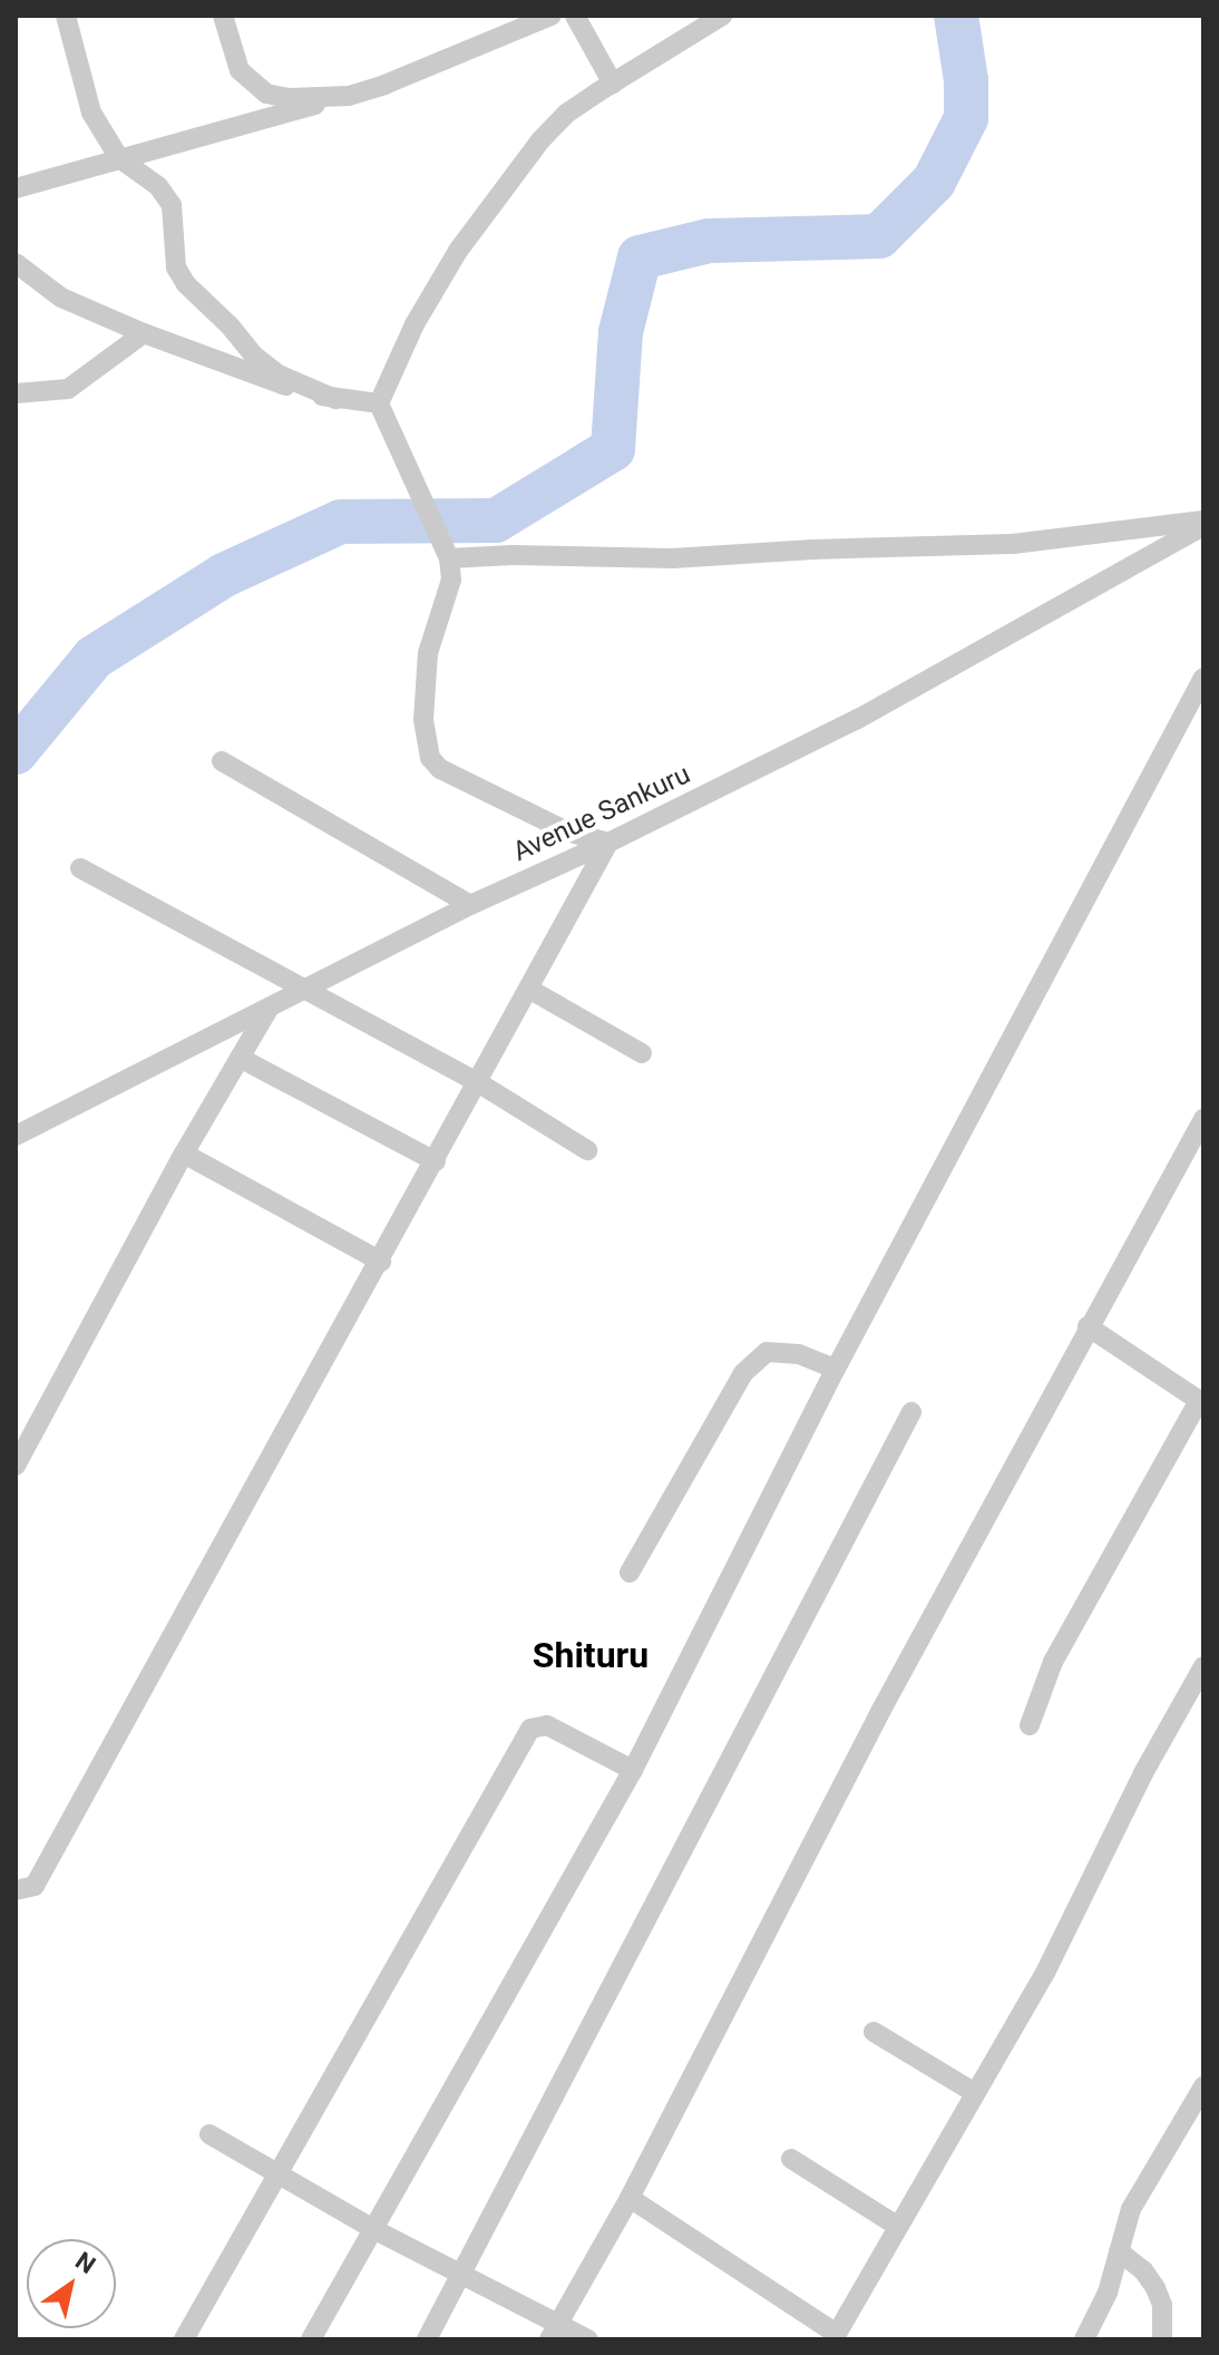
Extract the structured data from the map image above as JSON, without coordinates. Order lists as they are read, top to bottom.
{
  "streets": {
    "street": ["Avenue Sankuru"]
  },
  "districts": ["Shituru"],
  "north": "top right"
}
